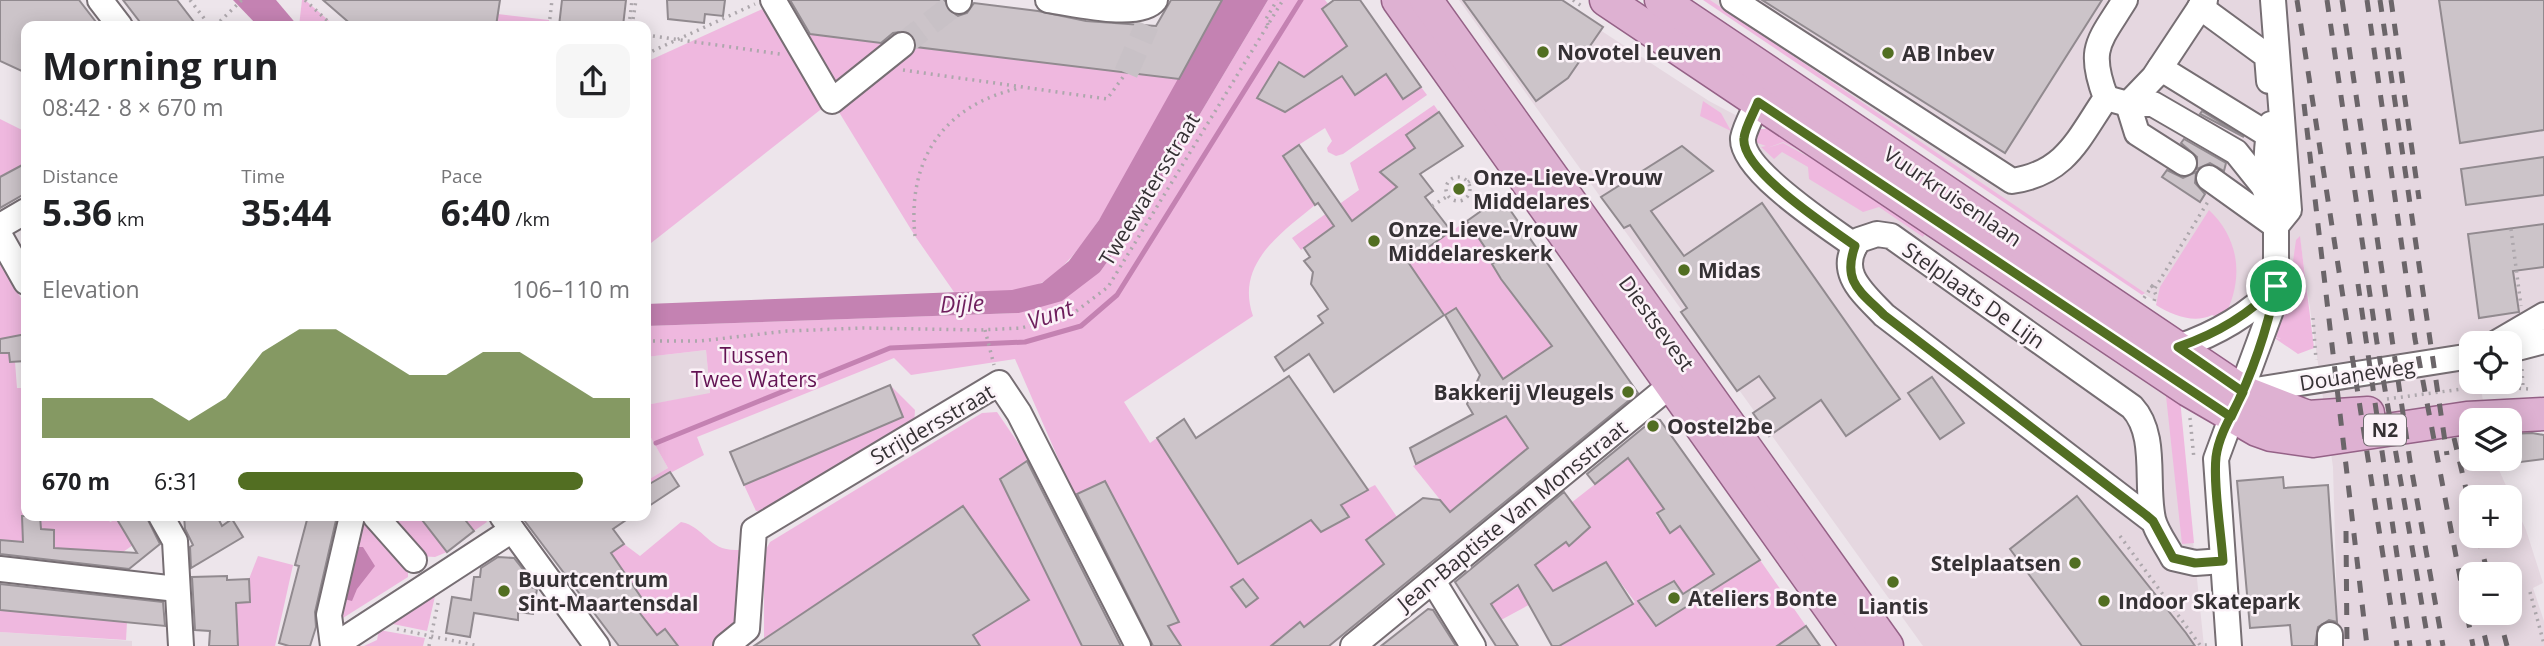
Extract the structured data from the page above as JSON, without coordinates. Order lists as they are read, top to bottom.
{
  "streets": {
    "main road": ["Vuurkruisenlaan", "Diestsevest", "N2"],
    "street": [
      "Stelplaats De Lijn",
      "Douaneweg",
      "Strijdersstraat",
      "Jean-Baptiste Van Monsstraat"
    ],
    "path": ["Tweewatersstraat"]
  },
  "crossings": [
    ["Vuurkruisenlaan", "Douaneweg"],
    ["Vuurkruisenlaan", "N2"],
    ["Diestsevest", "Jean-Baptiste Van Monsstraat"],
    ["Douaneweg", "N2"]
  ],
  "water": ["Dijle", "Vunt"],
  "parks": ["Tussen Twee Waters"],
  "places": [
    "Novotel Leuven",
    "AB Inbev",
    "Onze-Lieve-Vrouw Middelares",
    "Onze-Lieve-Vrouw Middelareskerk",
    "Midas",
    "Bakkerij Vleugels",
    "Oostel2be",
    "Stelplaatsen",
    "Liantis",
    "Buurtcentrum Sint-Maartensdal",
    "Ateliers Bonte",
    "Indoor Skatepark"
  ],
  "page": {
    "heading": ["Morning run", "08:42 · 8 × 670 m"],
    "stats": [
      ["Distance", "5.36 km"],
      ["Time", "35:44"],
      ["Pace", "6:40 /km"]
    ],
    "chart": ["Elevation", "106–110 m"],
    "map_buttons": ["+", "−"],
    "list": [
      {
        "name": "670 m",
        "note": "6:31"
      }
    ]
  }
}
